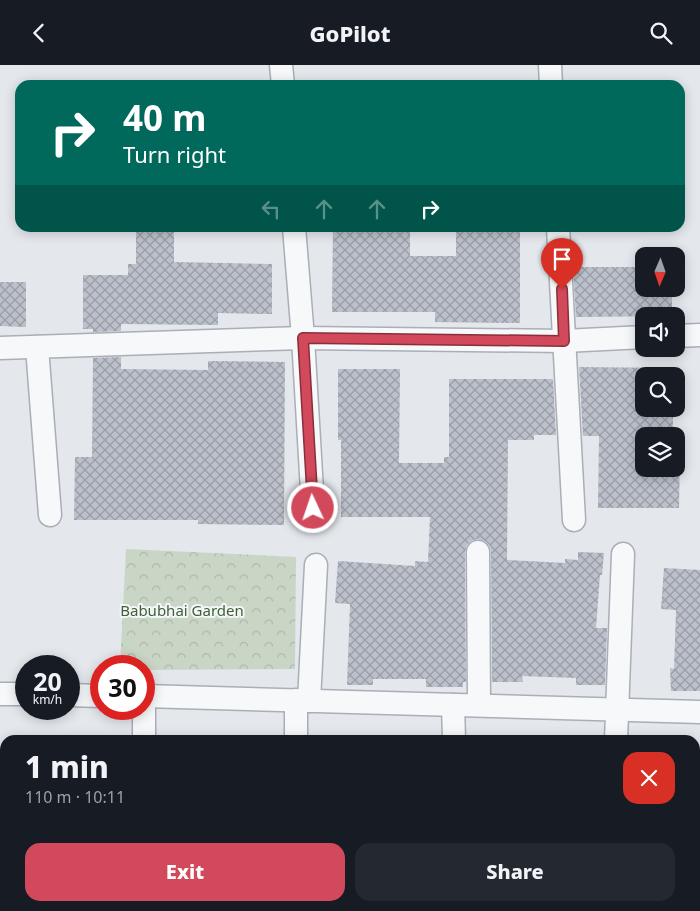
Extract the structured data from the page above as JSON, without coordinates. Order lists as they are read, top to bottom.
{
  "parks": ["Babubhai Garden"],
  "north": "bottom",
  "page": {
    "header": "GoPilot",
    "turn": ["40 m", "Turn right"],
    "speed": "20 km/h",
    "limit": "30",
    "heading": ["1 min", "110 m · 10:11"],
    "buttons": ["Exit", "Share"]
  }
}
